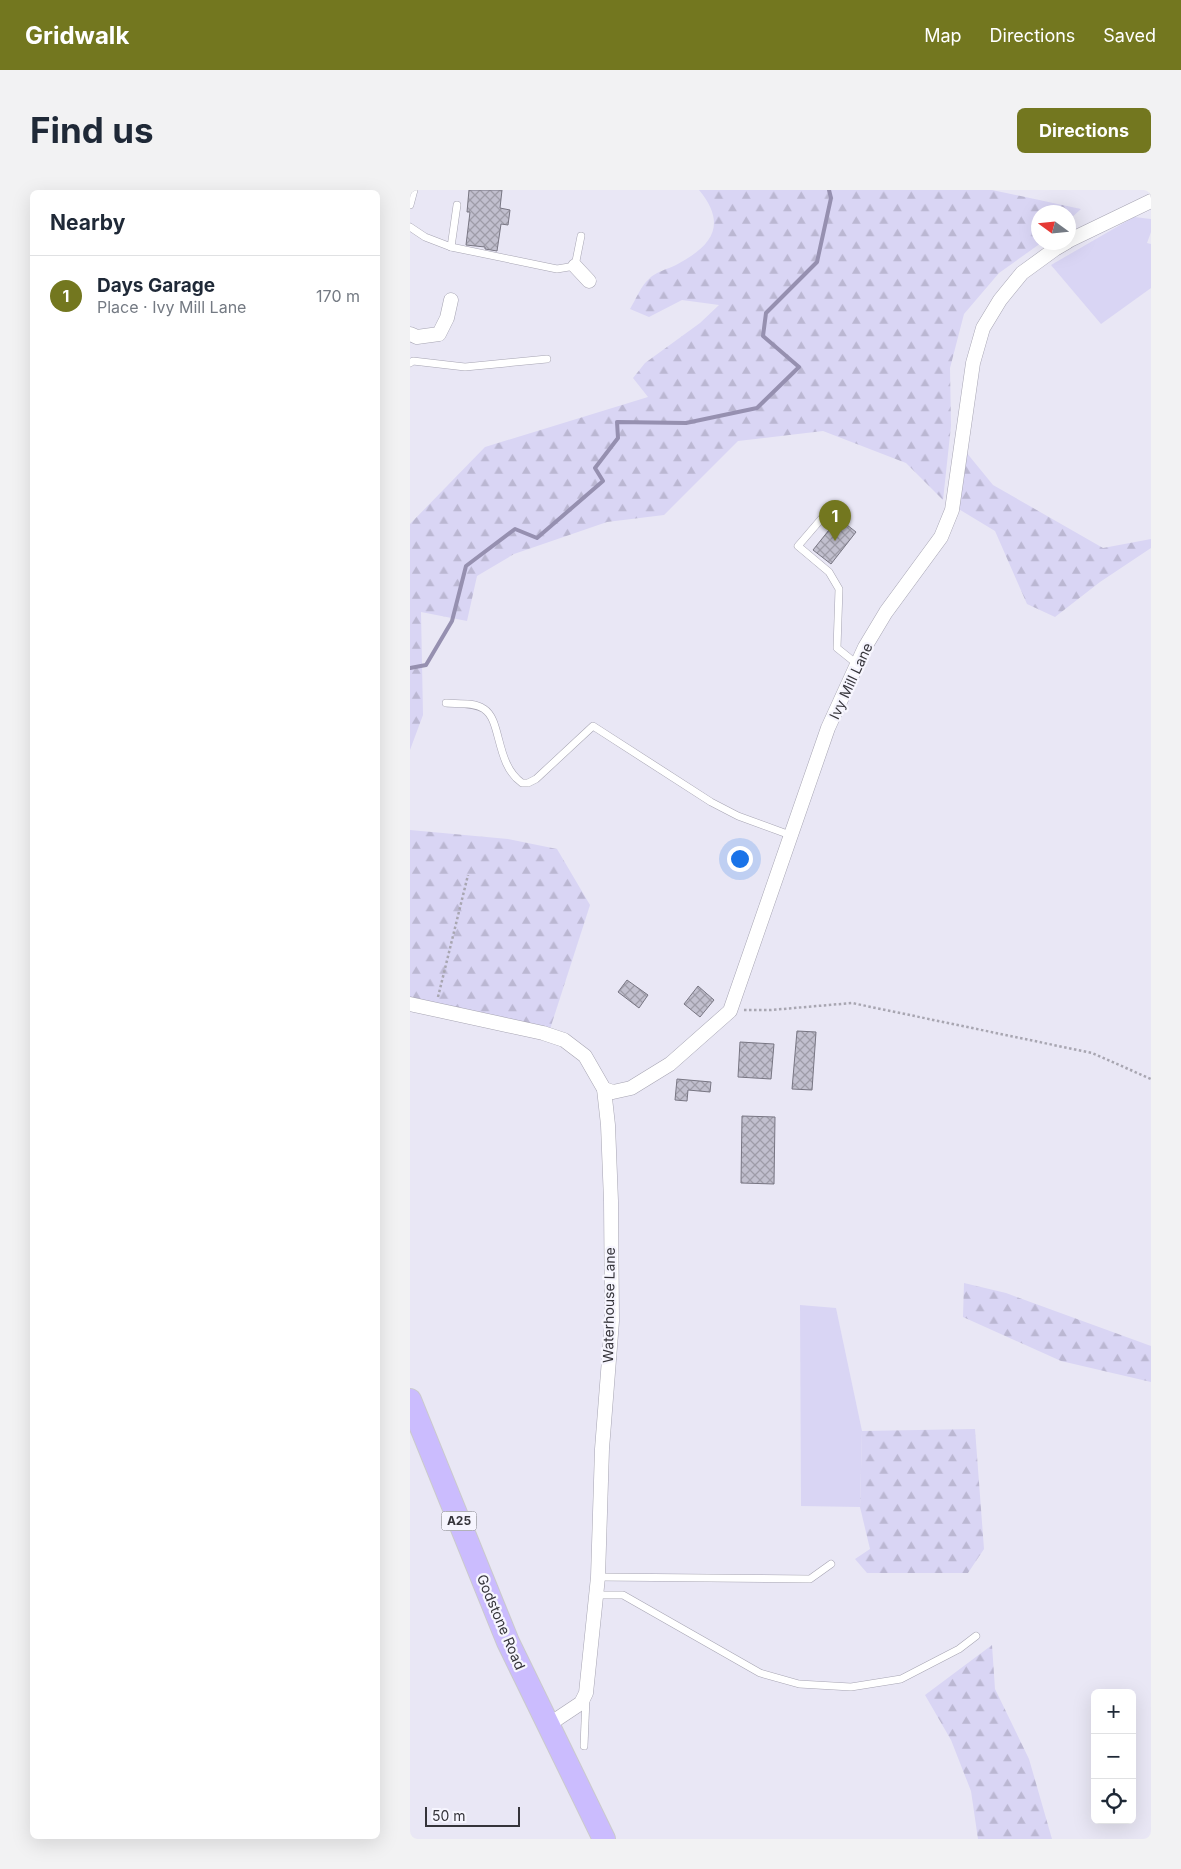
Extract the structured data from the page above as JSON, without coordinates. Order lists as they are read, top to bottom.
{
  "streets": {
    "main road": ["A25", "Godstone Road"],
    "street": ["Ivy Mill Lane", "Waterhouse Lane"]
  },
  "crossings": [
    ["Ivy Mill Lane", "Waterhouse Lane"]
  ],
  "scale_bar": "50 m",
  "north": "left",
  "page": {
    "header": "Gridwalk",
    "nav": ["Map", "Directions", "Saved"],
    "buttons": "Directions",
    "title": "Find us",
    "heading": "Nearby",
    "list": [
      {
        "mark": "1",
        "name": "Days Garage",
        "note": "Place · Ivy Mill Lane",
        "value": "170 m"
      }
    ],
    "pins": "1",
    "map_buttons": ["+", "−"],
    "scale": "50 m"
  }
}
